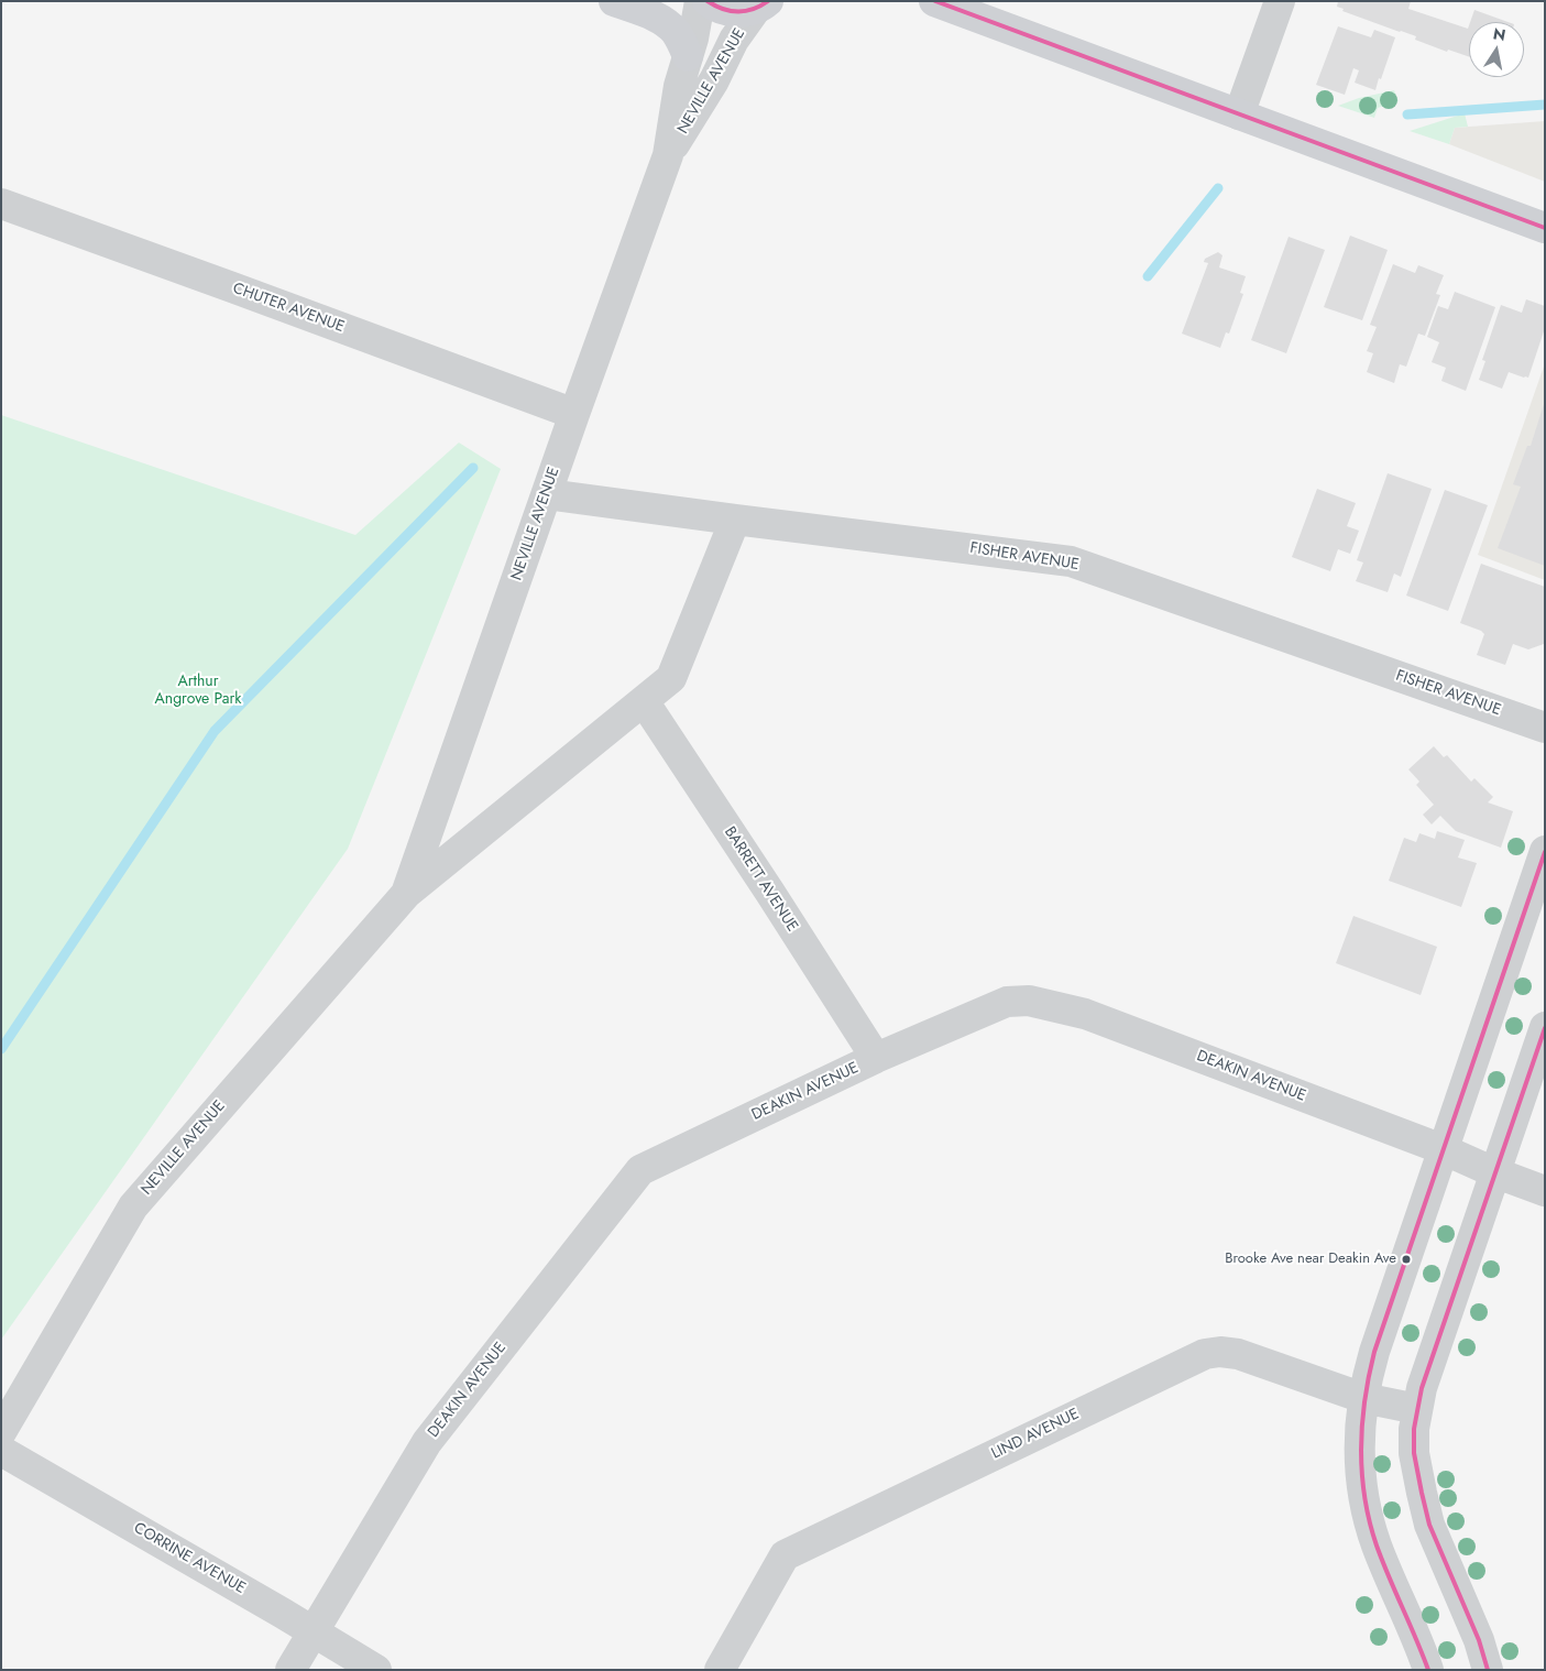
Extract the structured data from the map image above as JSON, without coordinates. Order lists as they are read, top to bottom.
{
  "streets": {
    "street": [
      "NEVILLE AVENUE",
      "CHUTER AVENUE",
      "FISHER AVENUE",
      "BARRETT AVENUE",
      "DEAKIN AVENUE",
      "LIND AVENUE",
      "CORRINE AVENUE"
    ]
  },
  "crossings": [
    ["NEVILLE AVENUE", "CHUTER AVENUE"],
    ["NEVILLE AVENUE", "FISHER AVENUE"],
    ["NEVILLE AVENUE", "BARRETT AVENUE"],
    ["BARRETT AVENUE", "DEAKIN AVENUE"],
    ["DEAKIN AVENUE", "CORRINE AVENUE"]
  ],
  "parks": ["Arthur Angrove Park"],
  "places": ["Brooke Ave near Deakin Ave"],
  "north": "top"
}
